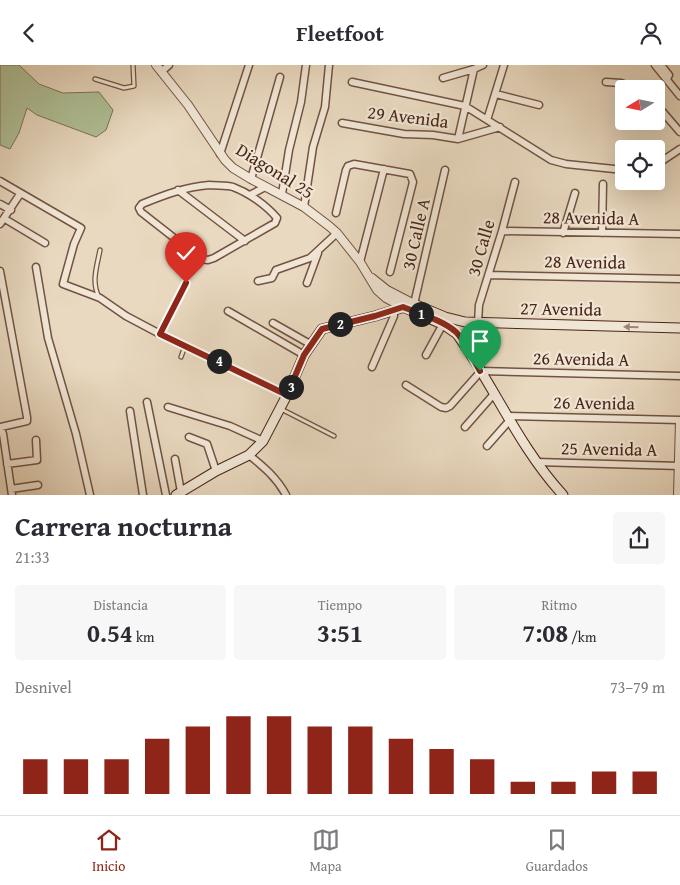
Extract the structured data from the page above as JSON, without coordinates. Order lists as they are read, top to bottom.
{
  "streets": {
    "main road": ["Diagonal 25", "27 Avenida"],
    "street": [
      "29 Avenida",
      "28 Avenida A",
      "30 Calle A",
      "30 Calle",
      "28 Avenida",
      "26 Avenida A",
      "26 Avenida",
      "25 Avenida A"
    ]
  },
  "crossings": [
    ["Diagonal 25", "30 Calle A"],
    ["Diagonal 25", "27 Avenida"],
    ["Diagonal 25", "26 Avenida A"],
    ["Diagonal 25", "26 Avenida"],
    ["Diagonal 25", "25 Avenida A"],
    ["28 Avenida A", "30 Calle"],
    ["30 Calle A", "27 Avenida"],
    ["30 Calle", "28 Avenida"],
    ["30 Calle", "27 Avenida"]
  ],
  "one_way": ["27 Avenida"],
  "north": "left",
  "page": {
    "header": "Fleetfoot",
    "pins": [
      "1",
      "2",
      "4",
      "3"
    ],
    "heading": ["Carrera nocturna", "21:33"],
    "stats": [
      ["Distancia", "0.54 km"],
      ["Tiempo", "3:51"],
      ["Ritmo", "7:08 /km"]
    ],
    "chart": ["Desnivel", "73–79 m"],
    "tabs": ["Inicio", "Mapa", "Guardados"]
  }
}
